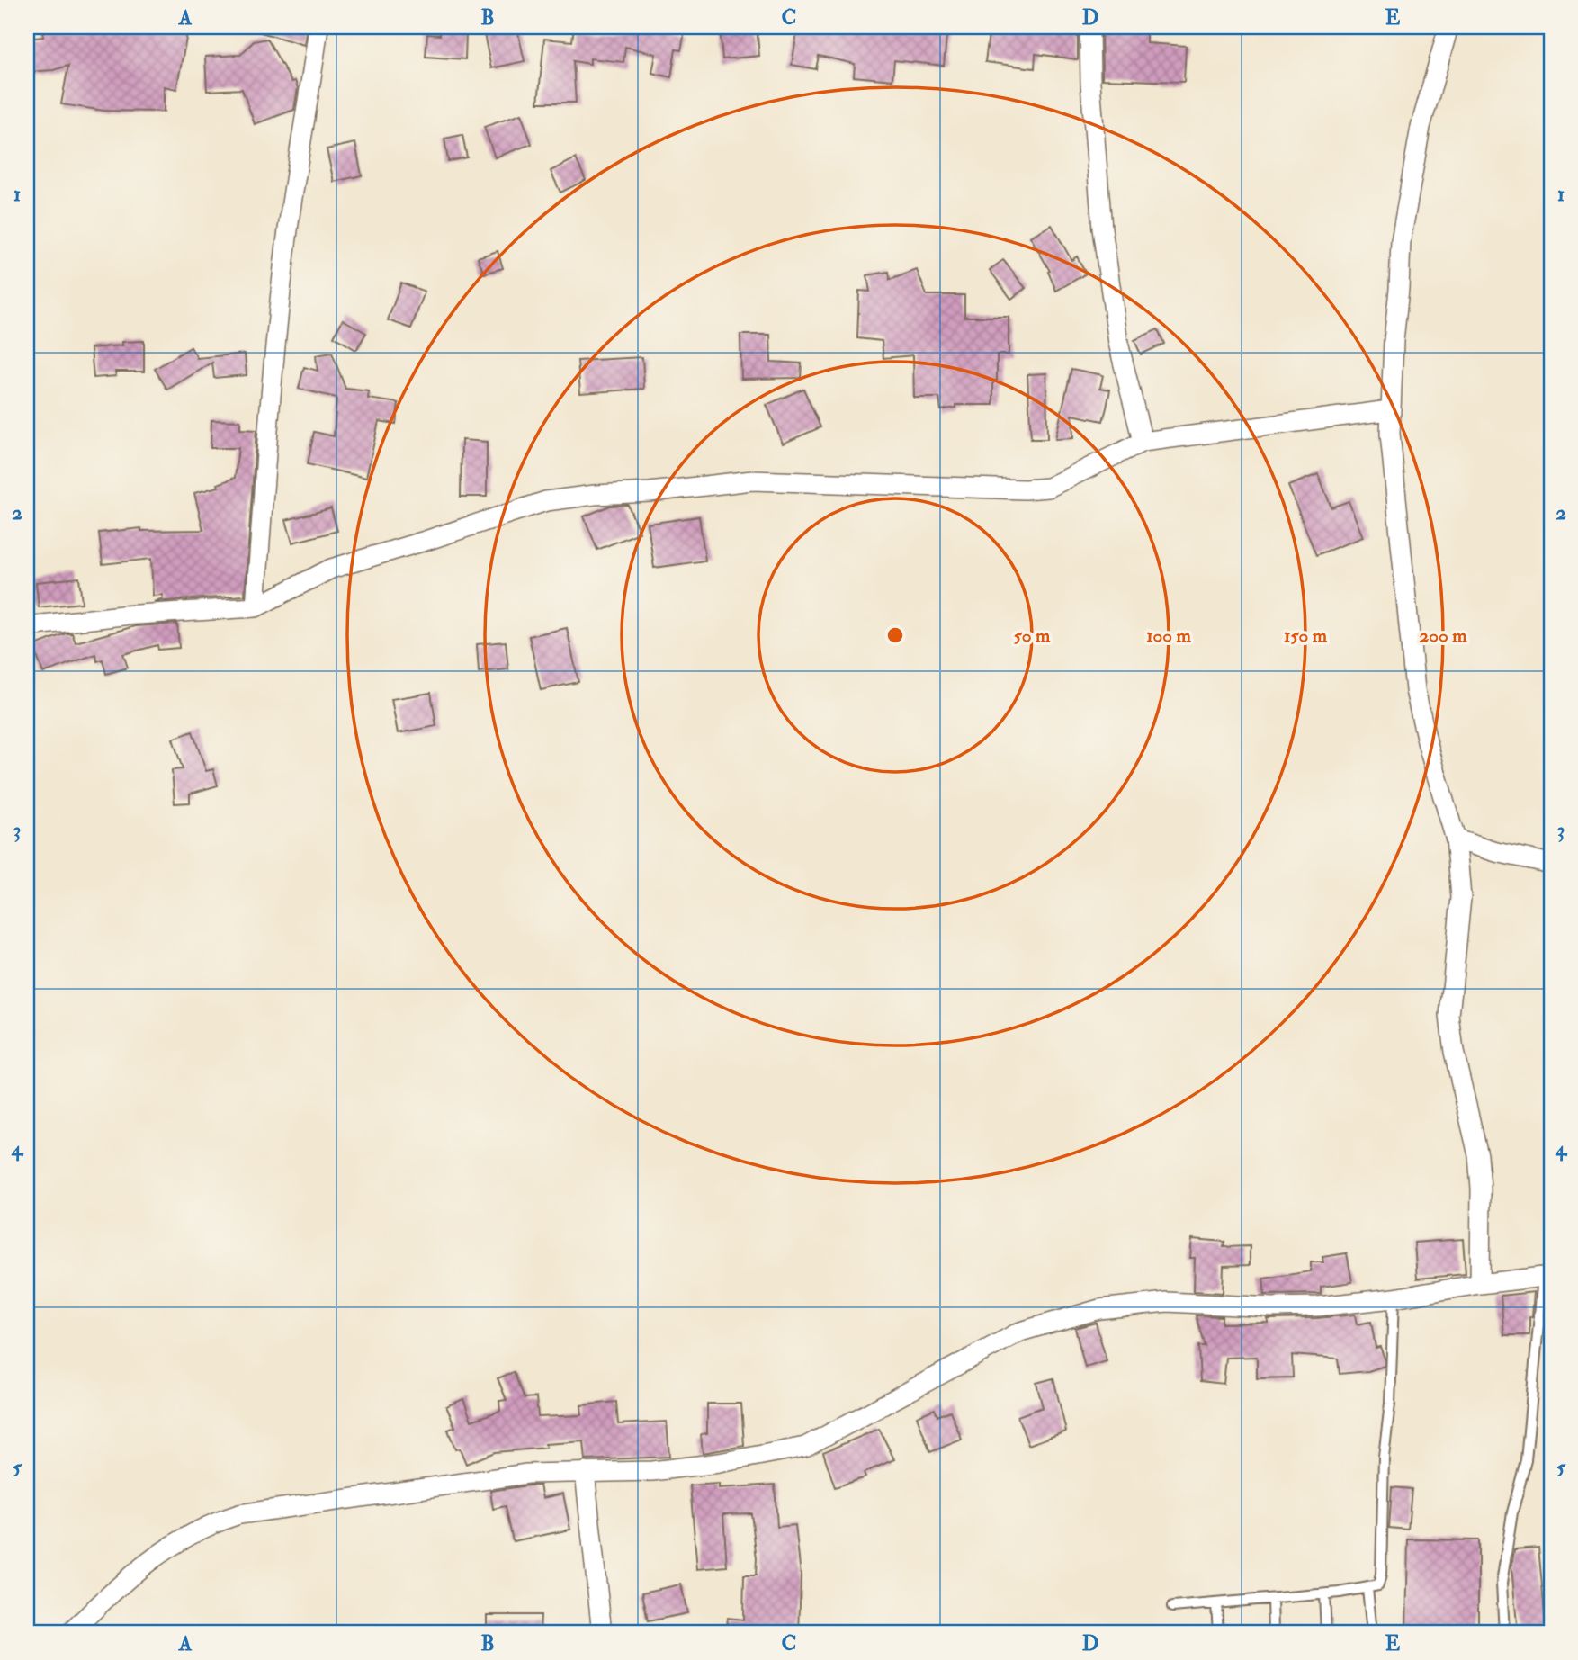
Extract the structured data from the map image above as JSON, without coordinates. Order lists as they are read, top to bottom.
{
  "grid": {
    "columns": [
      "A",
      "B",
      "C",
      "D",
      "E"
    ],
    "rows": [
      "1",
      "2",
      "3",
      "4",
      "5"
    ]
  },
  "rings": [
    "50 m",
    "100 m",
    "150 m",
    "200 m"
  ]
}
